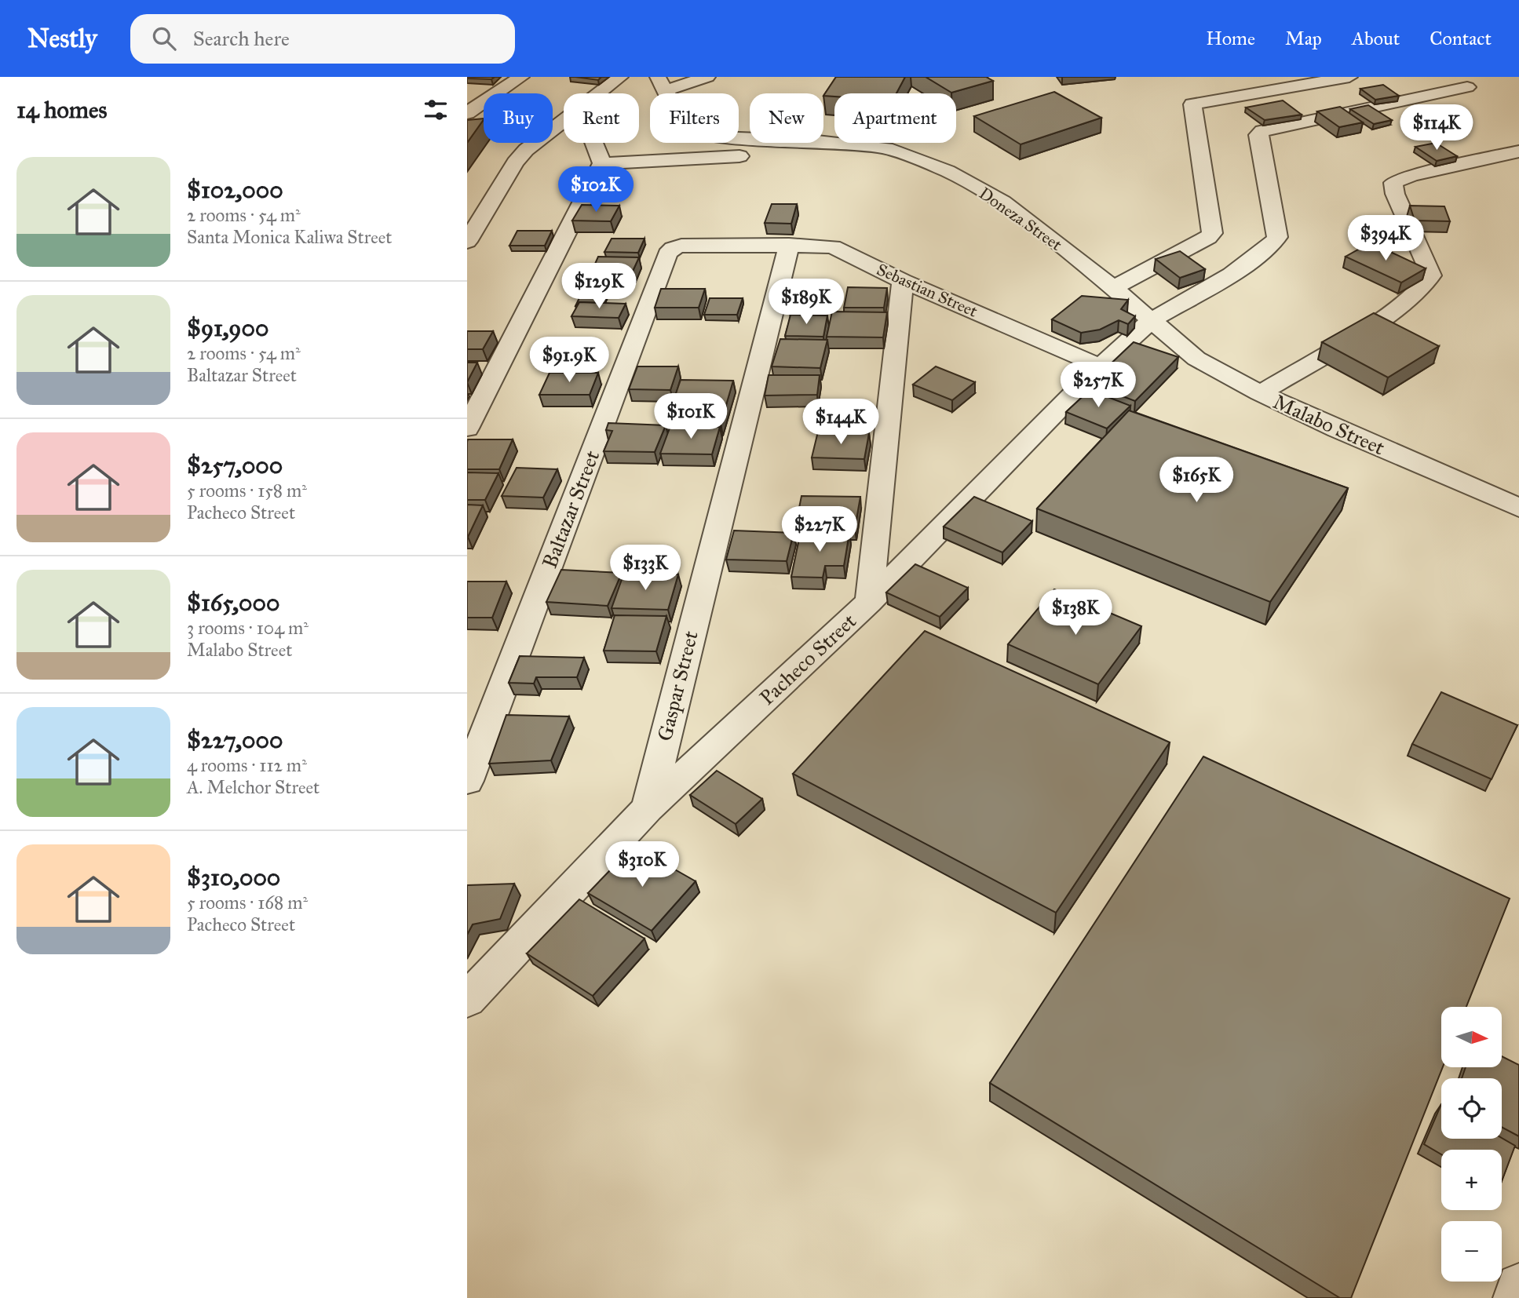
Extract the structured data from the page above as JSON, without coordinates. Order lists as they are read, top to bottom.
{
  "streets": {
    "street": [
      "Doneza Street",
      "Sebastian Street",
      "Malabo Street",
      "Baltazar Street",
      "Pacheco Street",
      "Gaspar Street"
    ]
  },
  "crossings": [
    ["Doneza Street", "Malabo Street"],
    ["Doneza Street", "Pacheco Street"],
    ["Sebastian Street", "Baltazar Street"],
    ["Sebastian Street", "Pacheco Street"],
    ["Sebastian Street", "Gaspar Street"],
    ["Malabo Street", "Pacheco Street"],
    ["Pacheco Street", "Gaspar Street"]
  ],
  "north": "right",
  "page": {
    "header": "Nestly",
    "search": "Search here",
    "nav": [
      "Home",
      "Map",
      "About",
      "Contact"
    ],
    "heading": "14 homes",
    "chip": [
      "Buy",
      "Rent",
      "Filters",
      "New",
      "Apartment"
    ],
    "price": [
      "$114K",
      "$102K",
      "$394K",
      "$129K",
      "$189K",
      "$91.9K",
      "$257K",
      "$101K",
      "$144K",
      "$165K",
      "$227K",
      "$133K",
      "$138K",
      "$310K"
    ],
    "list": [
      {
        "name": "$102,000",
        "note": "2 rooms · 54 m² · Santa Monica Kaliwa Street"
      },
      {
        "name": "$91,900",
        "note": "2 rooms · 54 m² · Baltazar Street"
      },
      {
        "name": "$257,000",
        "note": "5 rooms · 158 m² · Pacheco Street"
      },
      {
        "name": "$165,000",
        "note": "3 rooms · 104 m² · Malabo Street"
      },
      {
        "name": "$227,000",
        "note": "4 rooms · 112 m² · A. Melchor Street"
      },
      {
        "name": "$310,000",
        "note": "5 rooms · 168 m² · Pacheco Street"
      }
    ],
    "map_buttons": ["+", "−"]
  }
}
